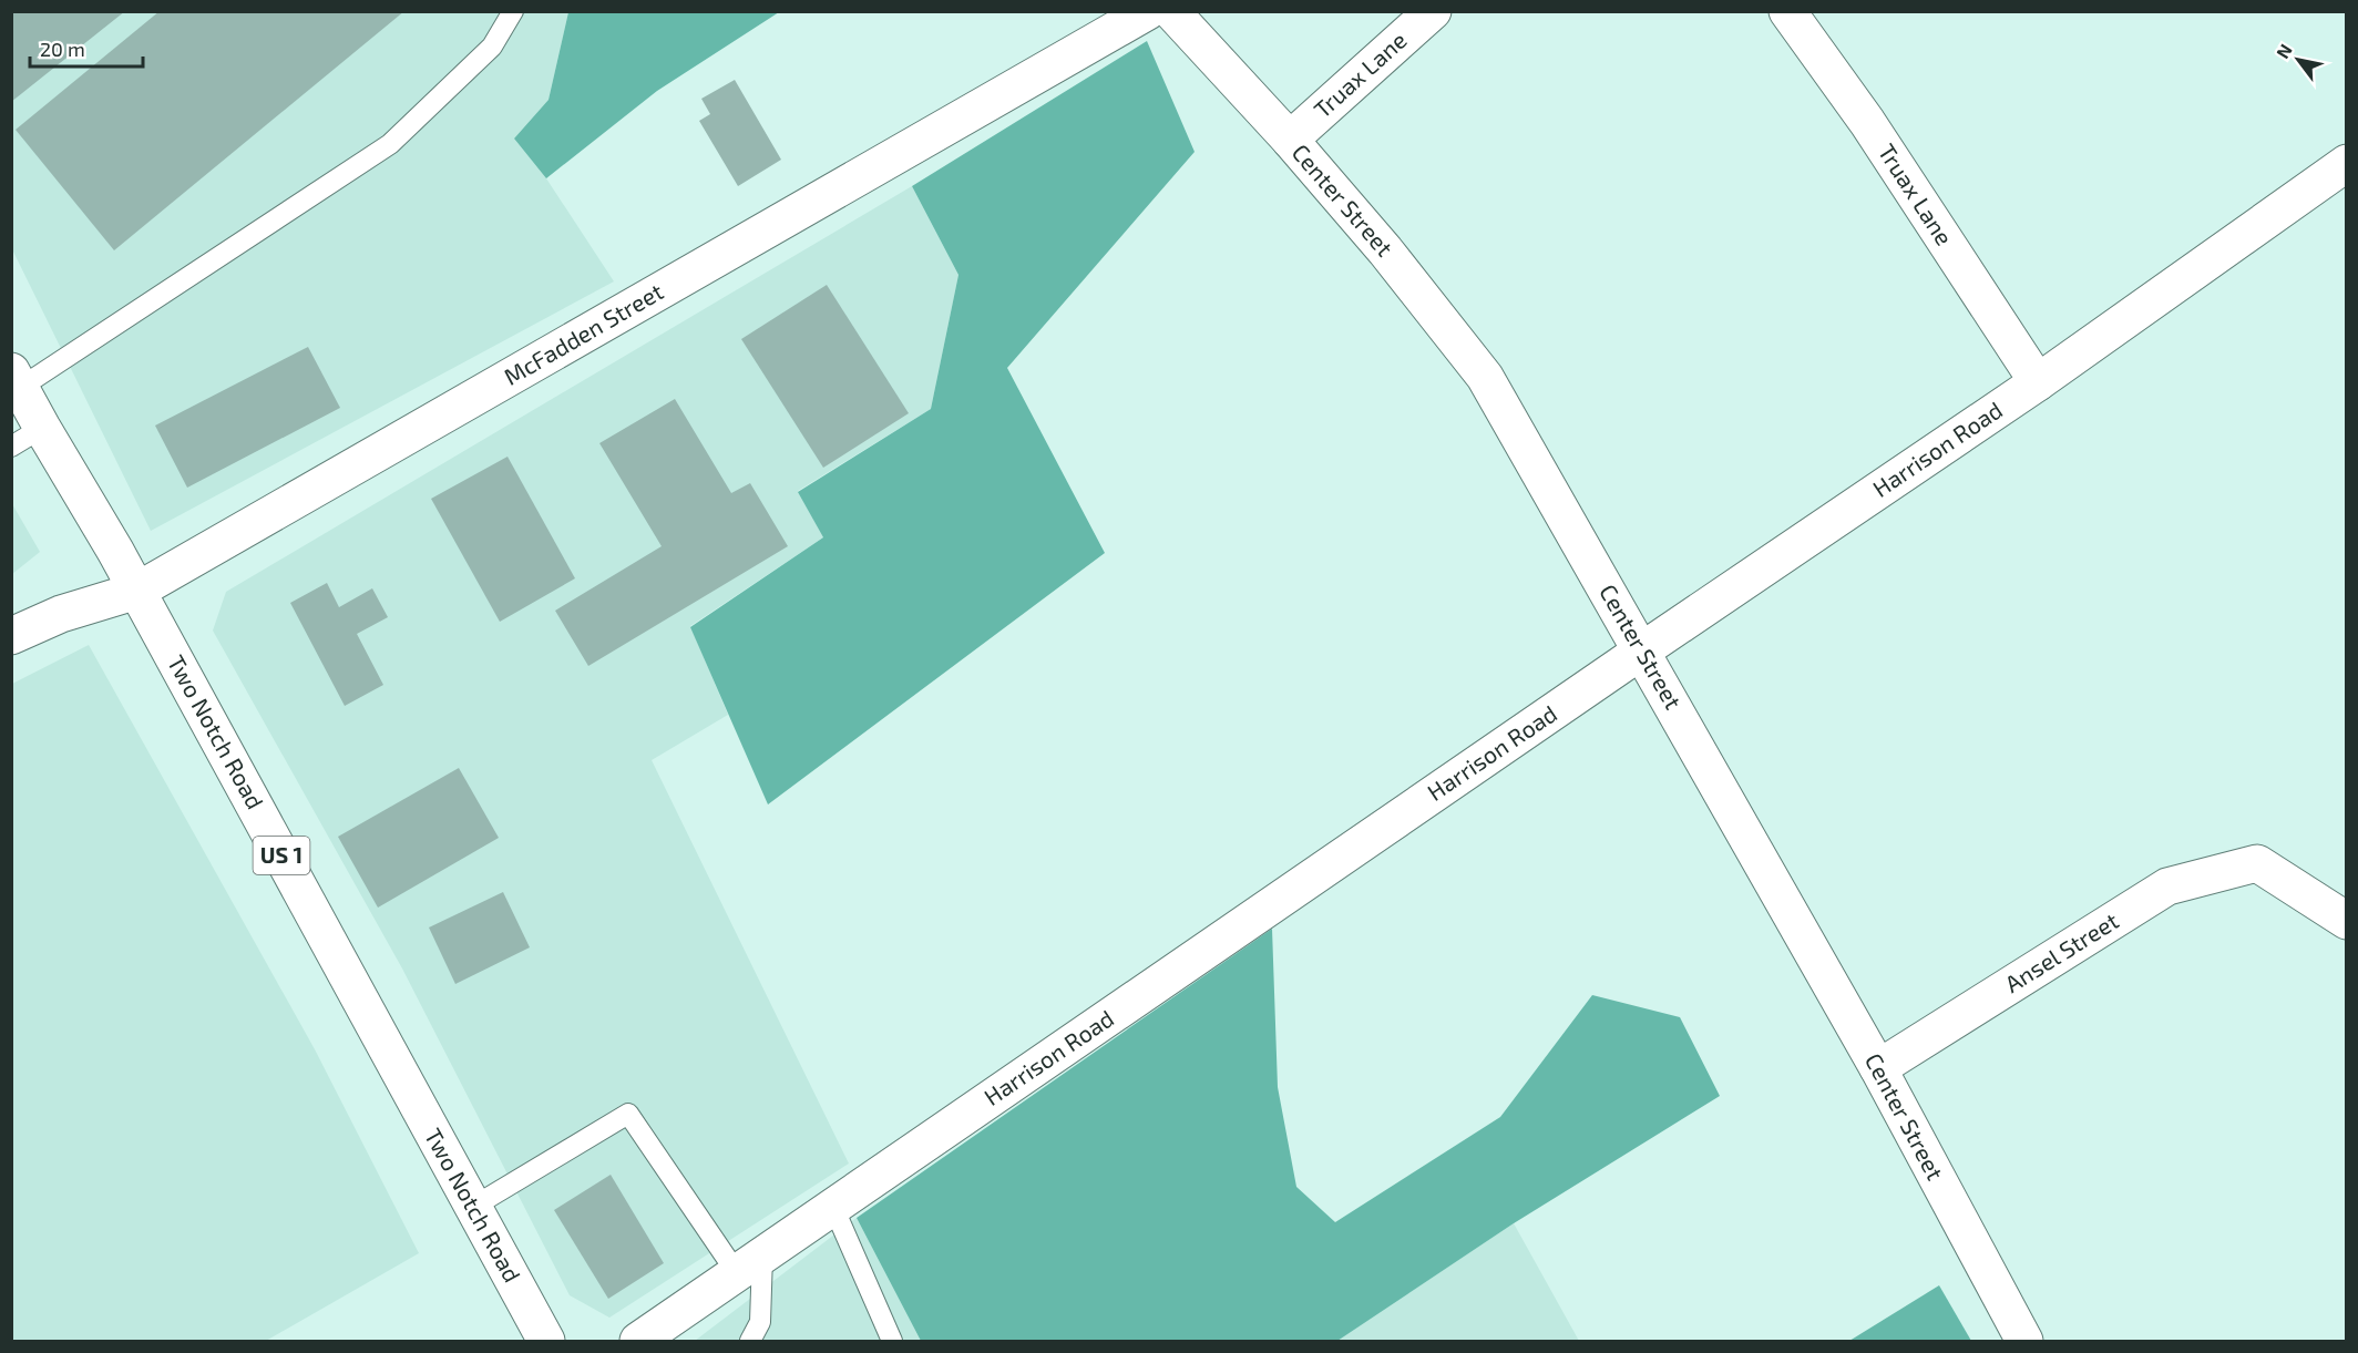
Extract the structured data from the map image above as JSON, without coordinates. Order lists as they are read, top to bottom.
{
  "streets": {
    "street": [
      "Truax Lane",
      "Center Street",
      "McFadden Street",
      "Harrison Road",
      "Two Notch Road",
      "US 1",
      "Ansel Street"
    ]
  },
  "crossings": [
    ["Truax Lane", "Center Street"],
    ["Truax Lane", "Harrison Road"],
    ["Center Street", "Harrison Road"],
    ["Center Street", "Ansel Street"],
    ["McFadden Street", "Two Notch Road"]
  ],
  "scale_bar": "20 m",
  "north": "top left"
}
